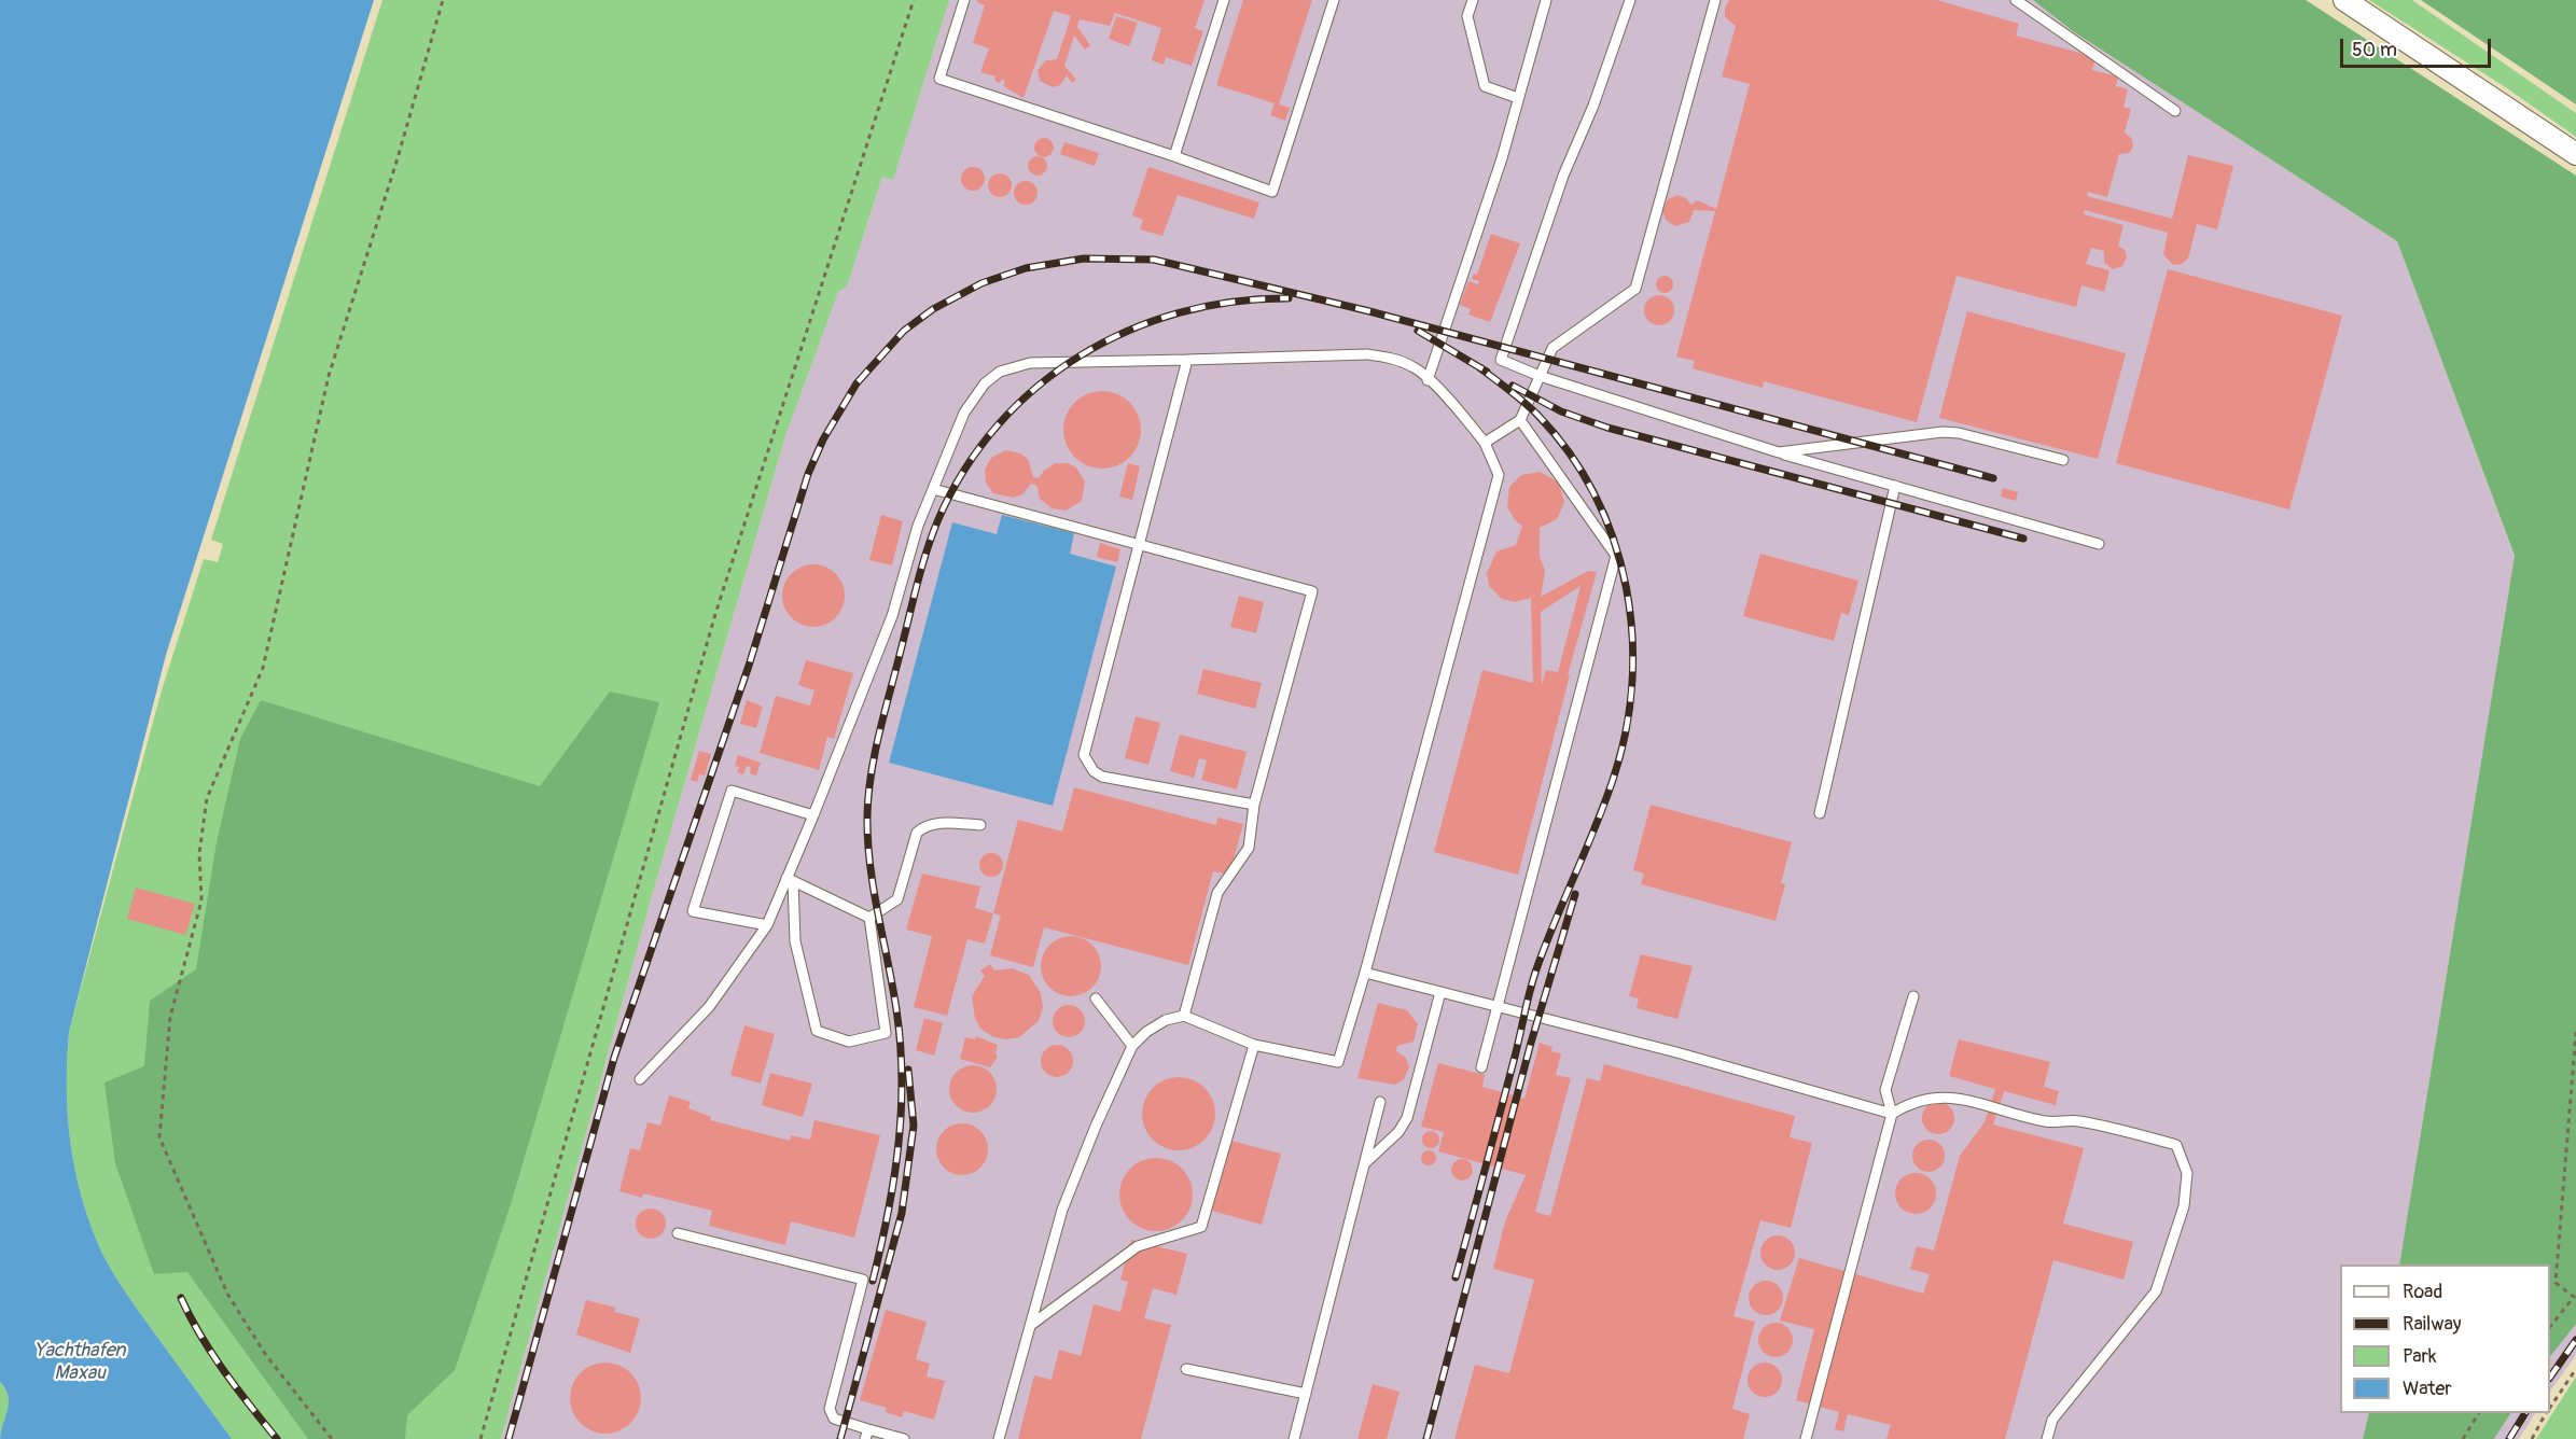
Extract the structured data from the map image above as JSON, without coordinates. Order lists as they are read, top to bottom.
{
  "water": ["Yachthafen Maxau"],
  "legend": [
    "Road",
    "Railway",
    "Park",
    "Water"
  ],
  "scale_bar": "50 m"
}
